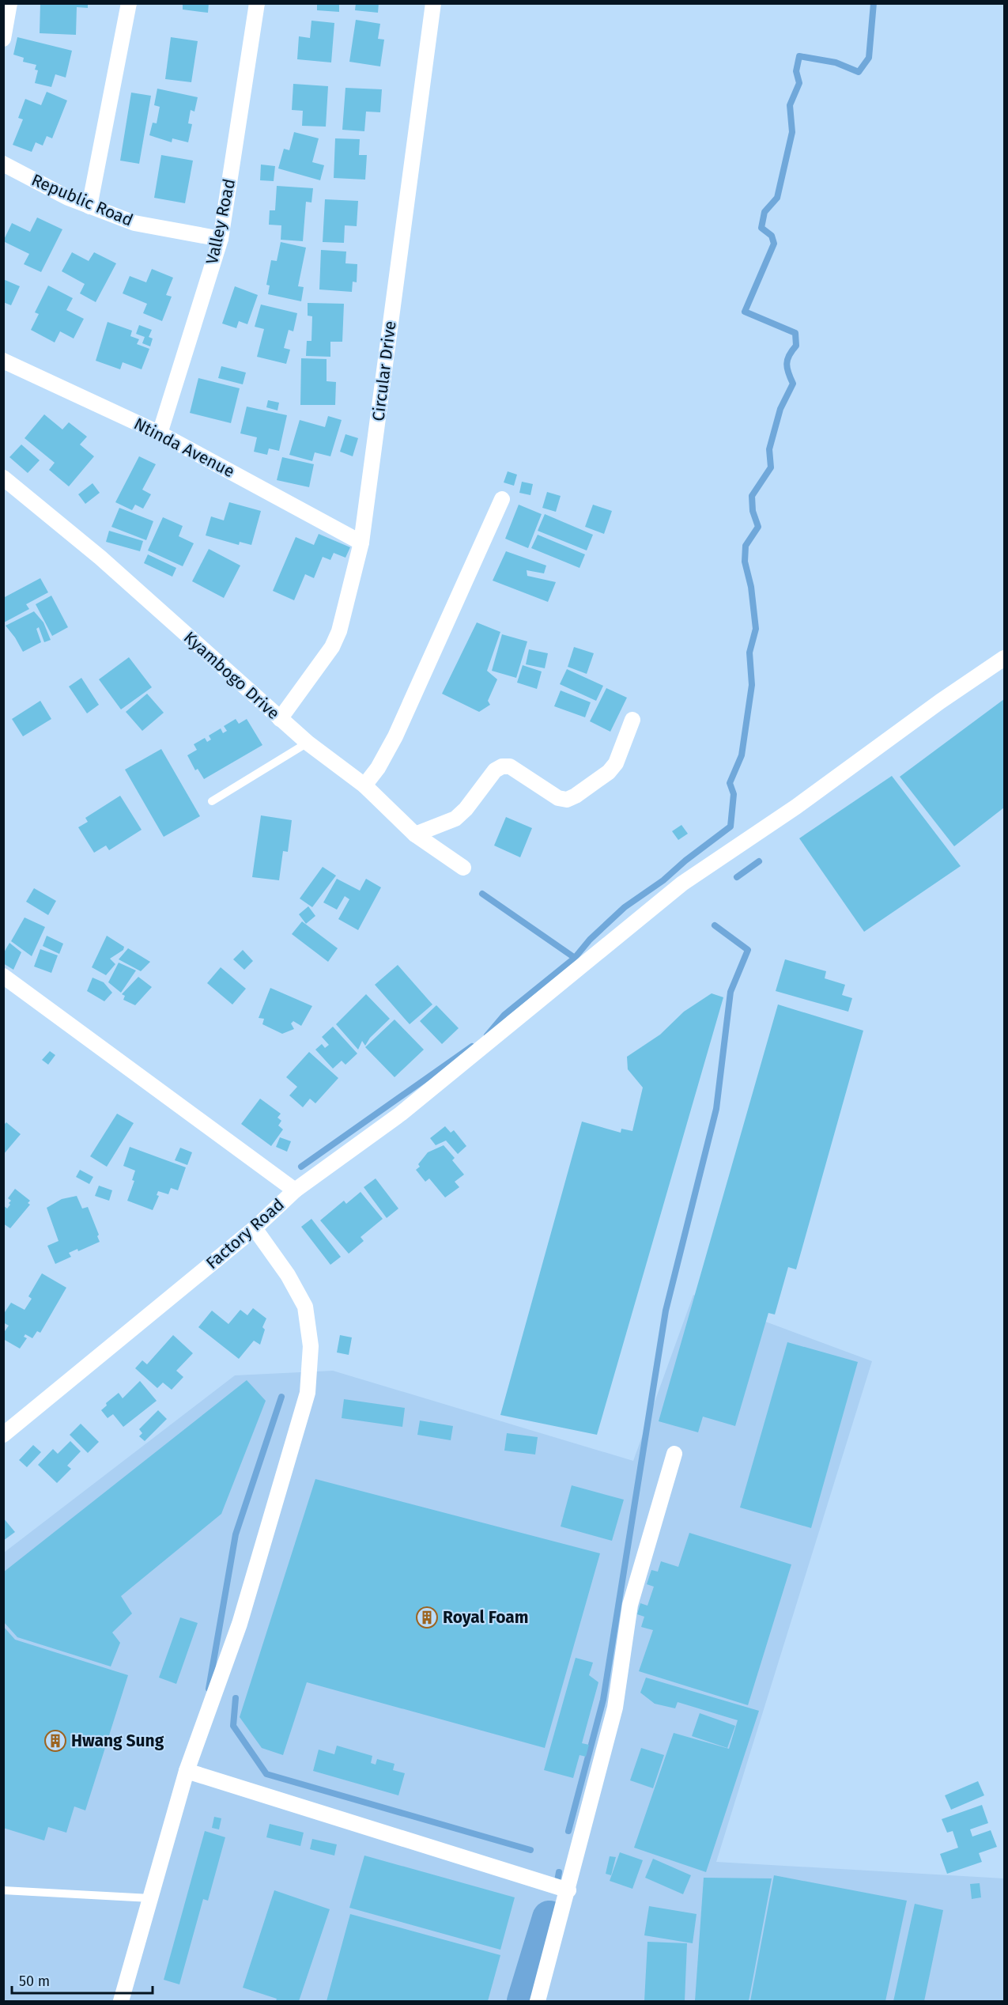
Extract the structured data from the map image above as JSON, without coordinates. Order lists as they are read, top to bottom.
{
  "streets": {
    "street": [
      "Republic Road",
      "Valley Road",
      "Circular Drive",
      "Ntinda Avenue",
      "Kyambogo Drive",
      "Factory Road"
    ]
  },
  "crossings": [
    ["Republic Road", "Valley Road"],
    ["Valley Road", "Ntinda Avenue"],
    ["Circular Drive", "Ntinda Avenue"],
    ["Circular Drive", "Kyambogo Drive"]
  ],
  "places": {
    "building": ["Royal Foam", "Hwang Sung"]
  },
  "scale_bar": "50 m"
}
